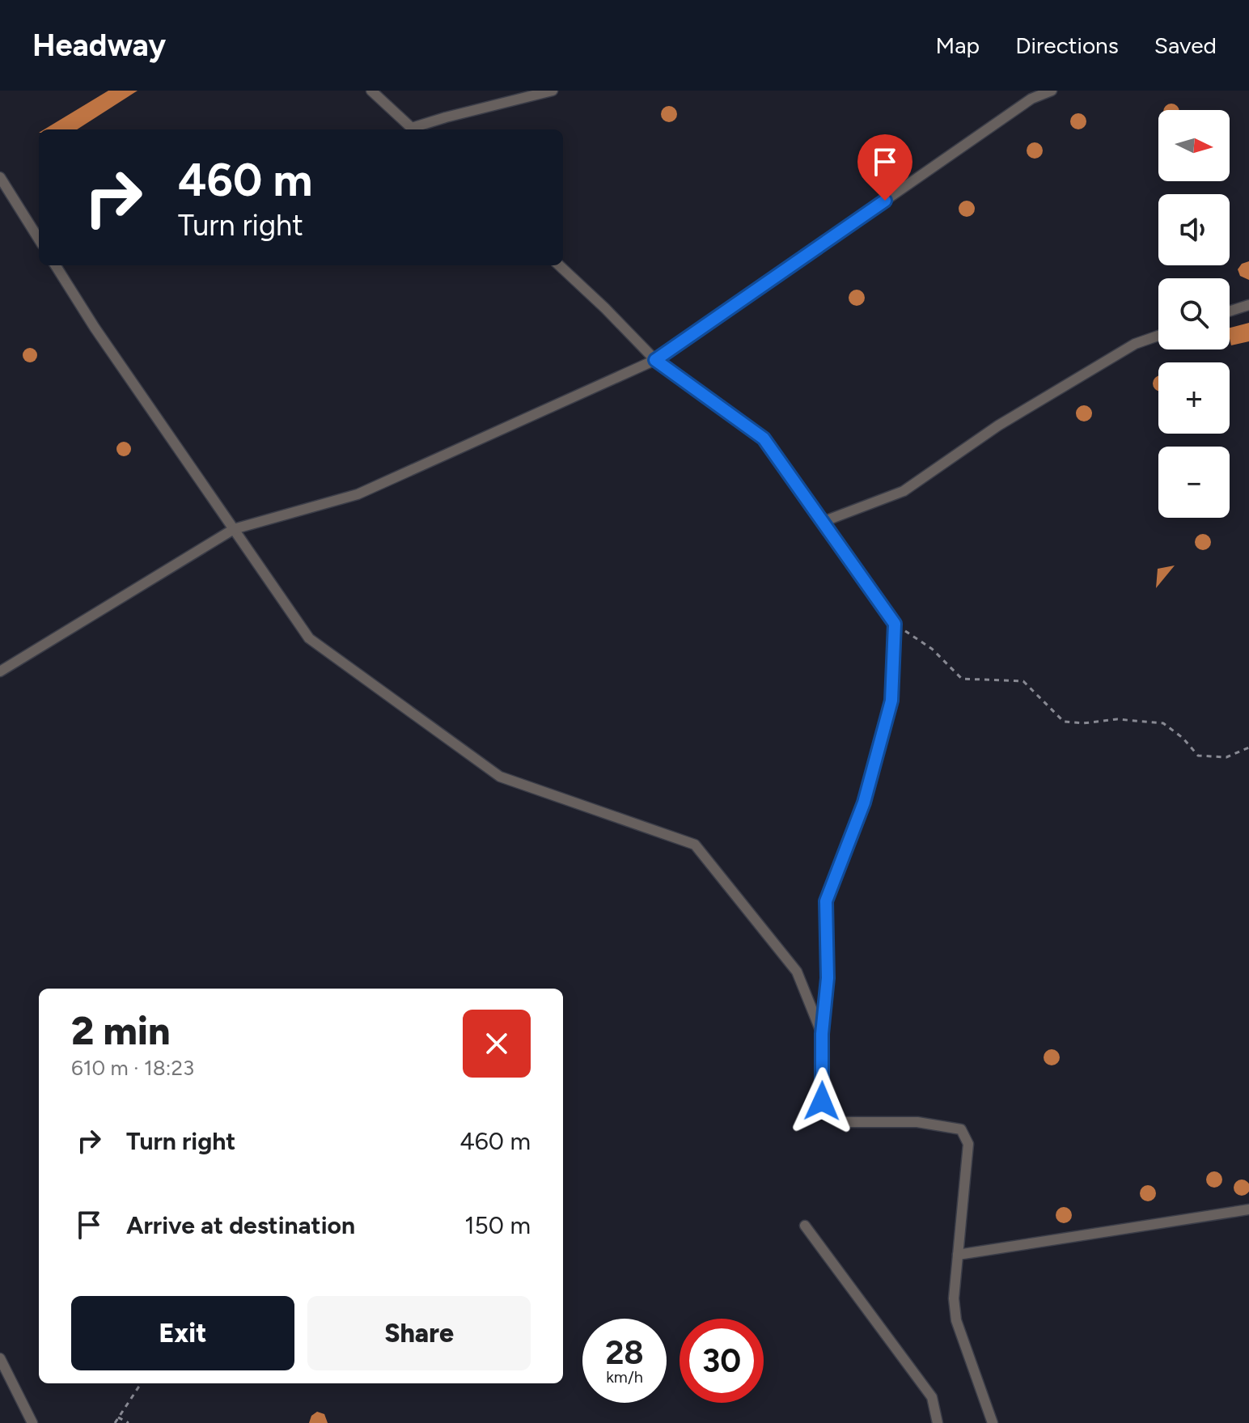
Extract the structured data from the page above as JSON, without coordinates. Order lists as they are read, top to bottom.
{
  "north": "right",
  "page": {
    "header": "Headway",
    "nav": ["Map", "Directions", "Saved"],
    "map_buttons": ["+", "−"],
    "turn": ["460 m", "Turn right"],
    "heading": ["2 min", "610 m · 18:23"],
    "list": [
      {
        "name": "Turn right",
        "value": "460 m"
      },
      {
        "name": "Arrive at destination",
        "value": "150 m"
      }
    ],
    "buttons": ["Exit", "Share"],
    "speed": "28 km/h",
    "limit": "30"
  }
}
